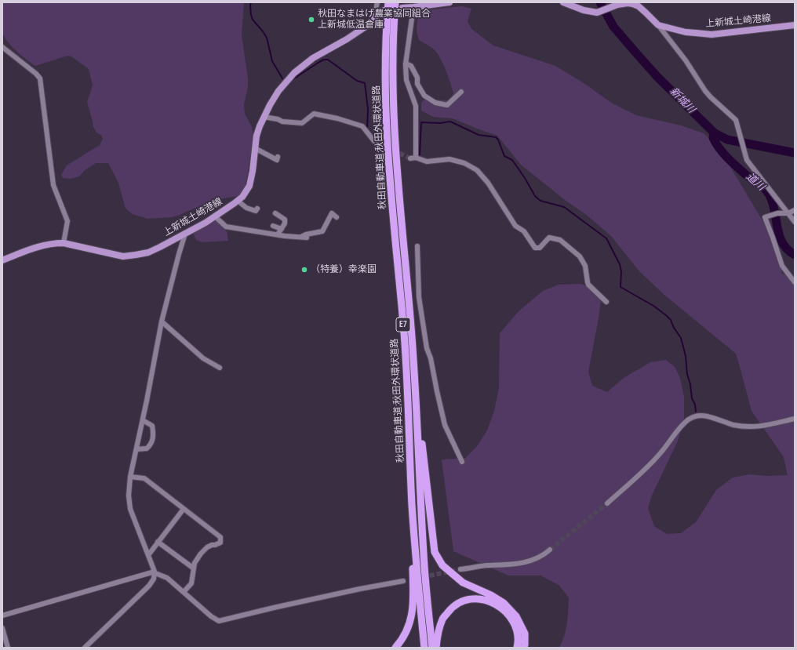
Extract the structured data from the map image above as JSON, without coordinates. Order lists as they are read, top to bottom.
{
  "streets": {
    "highway": ["秋田自動車道;秋田外環状道路", "E7"],
    "main road": ["上新城土崎港線"]
  },
  "water": ["新城川", "道川"],
  "places": ["秋田なまはげ農業協同組合 上新城低温倉庫", "（特養）幸楽園"]
}
